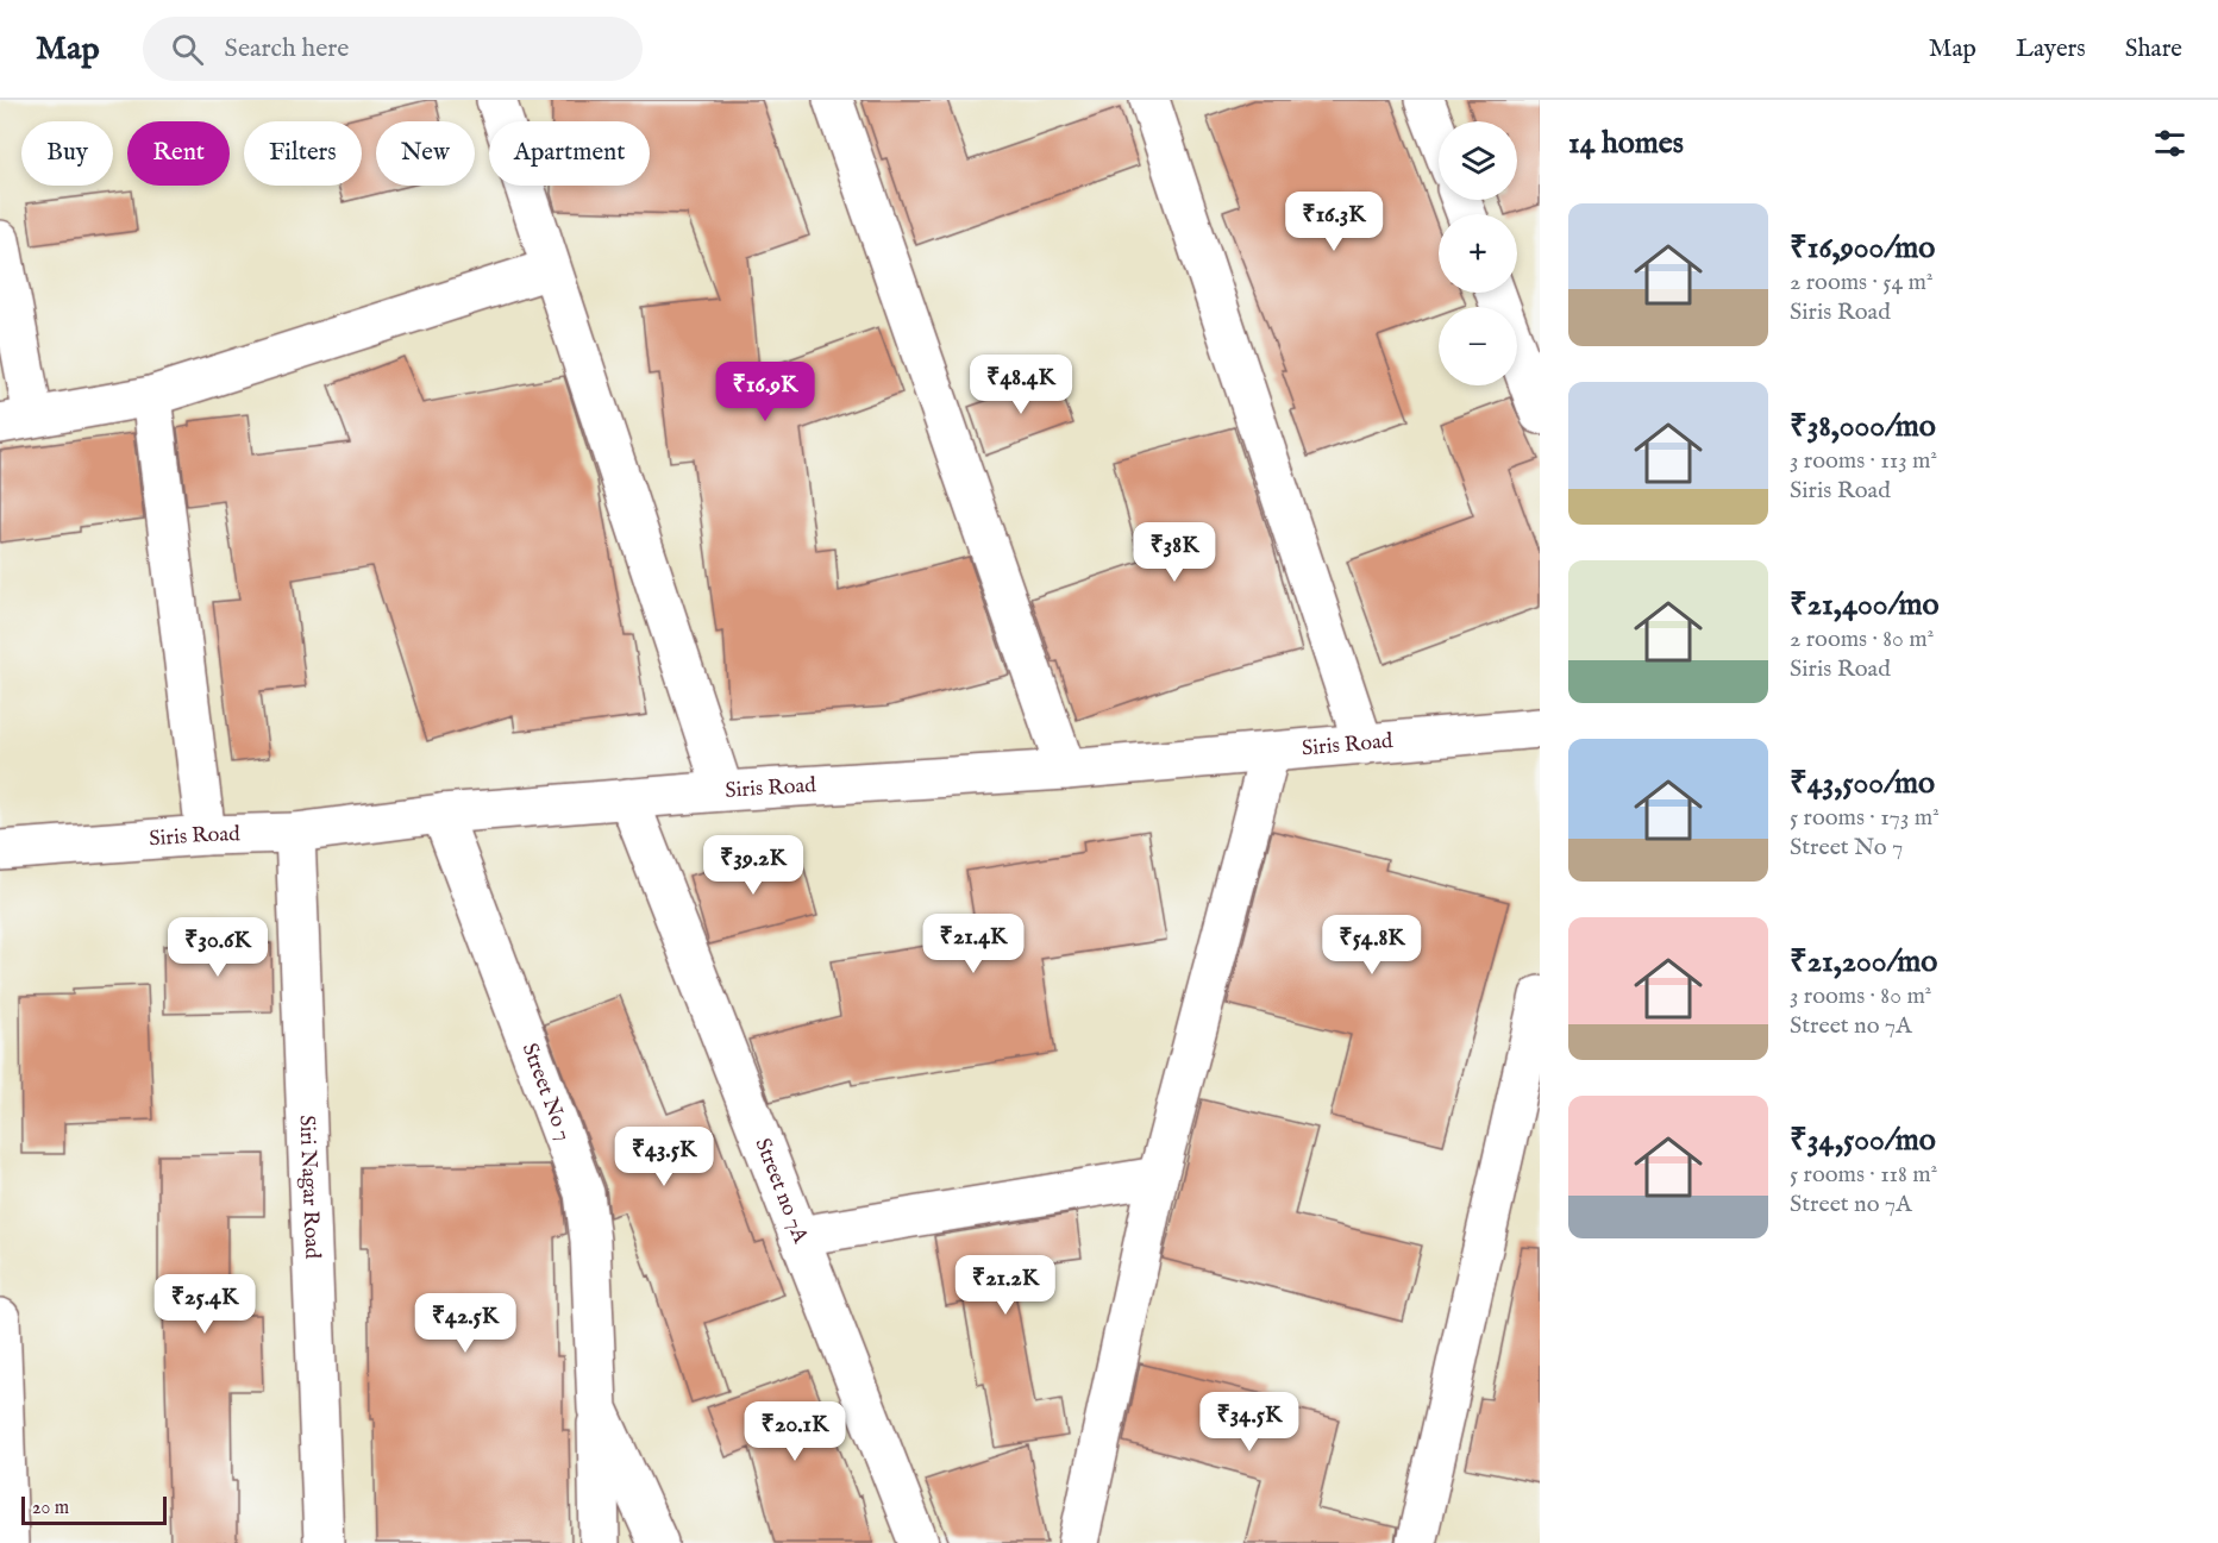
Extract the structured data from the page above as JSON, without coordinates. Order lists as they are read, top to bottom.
{
  "streets": {
    "street": [
      "Siris Road",
      "Street No 7",
      "Siri Nagar Road",
      "Street no 7A"
    ]
  },
  "crossings": [
    ["Siris Road", "Street No 7"],
    ["Siris Road", "Siri Nagar Road"],
    ["Siris Road", "Street no 7A"]
  ],
  "scale_bar": "20 m",
  "page": {
    "header": "Map",
    "search": "Search here",
    "nav": ["Map", "Layers", "Share"],
    "heading": "14 homes",
    "map_buttons": ["+", "−"],
    "chip": [
      "Buy",
      "Rent",
      "Filters",
      "New",
      "Apartment"
    ],
    "list": [
      {
        "name": "₹16,900/mo",
        "note": "2 rooms · 54 m² · Siris Road"
      },
      {
        "name": "₹38,000/mo",
        "note": "3 rooms · 113 m² · Siris Road"
      },
      {
        "name": "₹21,400/mo",
        "note": "2 rooms · 80 m² · Siris Road"
      },
      {
        "name": "₹43,500/mo",
        "note": "5 rooms · 173 m² · Street No 7"
      },
      {
        "name": "₹21,200/mo",
        "note": "3 rooms · 80 m² · Street no 7A"
      },
      {
        "name": "₹34,500/mo",
        "note": "5 rooms · 118 m² · Street no 7A"
      }
    ],
    "price": [
      "₹16.3K",
      "₹48.4K",
      "₹16.9K",
      "₹38K",
      "₹39.2K",
      "₹21.4K",
      "₹54.8K",
      "₹30.6K",
      "₹43.5K",
      "₹21.2K",
      "₹25.4K",
      "₹42.5K",
      "₹34.5K",
      "₹20.1K"
    ],
    "scale": "20 m"
  }
}
